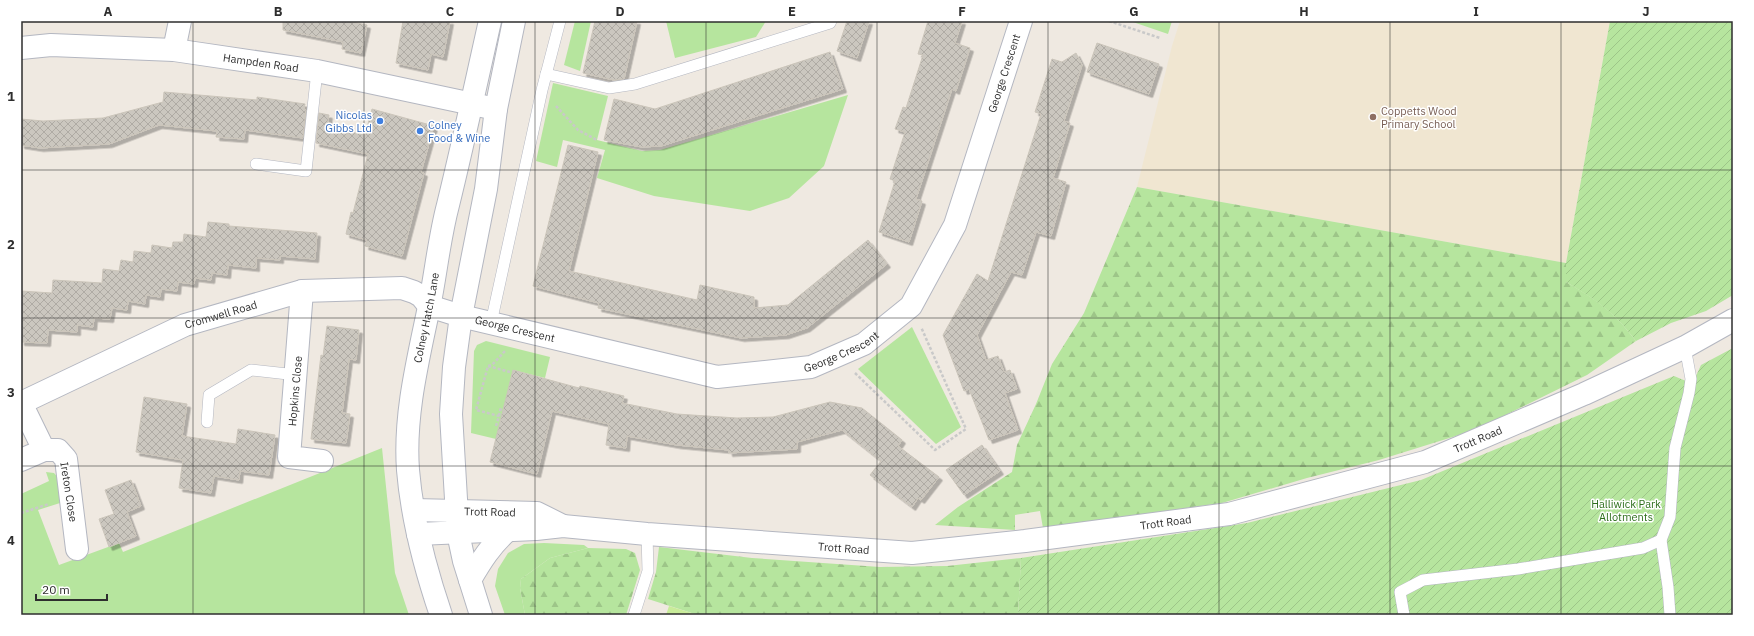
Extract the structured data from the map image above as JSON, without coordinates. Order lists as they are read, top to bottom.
{
  "streets": {
    "street": [
      "Hampden Road",
      "George Crescent",
      "Cromwell Road",
      "Colney Hatch Lane",
      "Hopkins Close",
      "Trott Road",
      "Ireton Close"
    ]
  },
  "crossings": [
    ["Hampden Road", "Colney Hatch Lane"],
    ["George Crescent", "Cromwell Road"],
    ["George Crescent", "Colney Hatch Lane"],
    ["Cromwell Road", "Colney Hatch Lane"],
    ["Cromwell Road", "Hopkins Close"],
    ["Colney Hatch Lane", "Trott Road"]
  ],
  "parks": ["Halliwick Park Allotments"],
  "places": ["Coppetts Wood Primary School", "Nicolas Gibbs Ltd", "Colney Food & Wine"],
  "scale_bar": "20 m",
  "grid": {
    "columns": [
      "A",
      "B",
      "C",
      "D",
      "E",
      "F",
      "G",
      "H",
      "I",
      "J"
    ],
    "rows": [
      "1",
      "2",
      "3",
      "4"
    ]
  }
}
